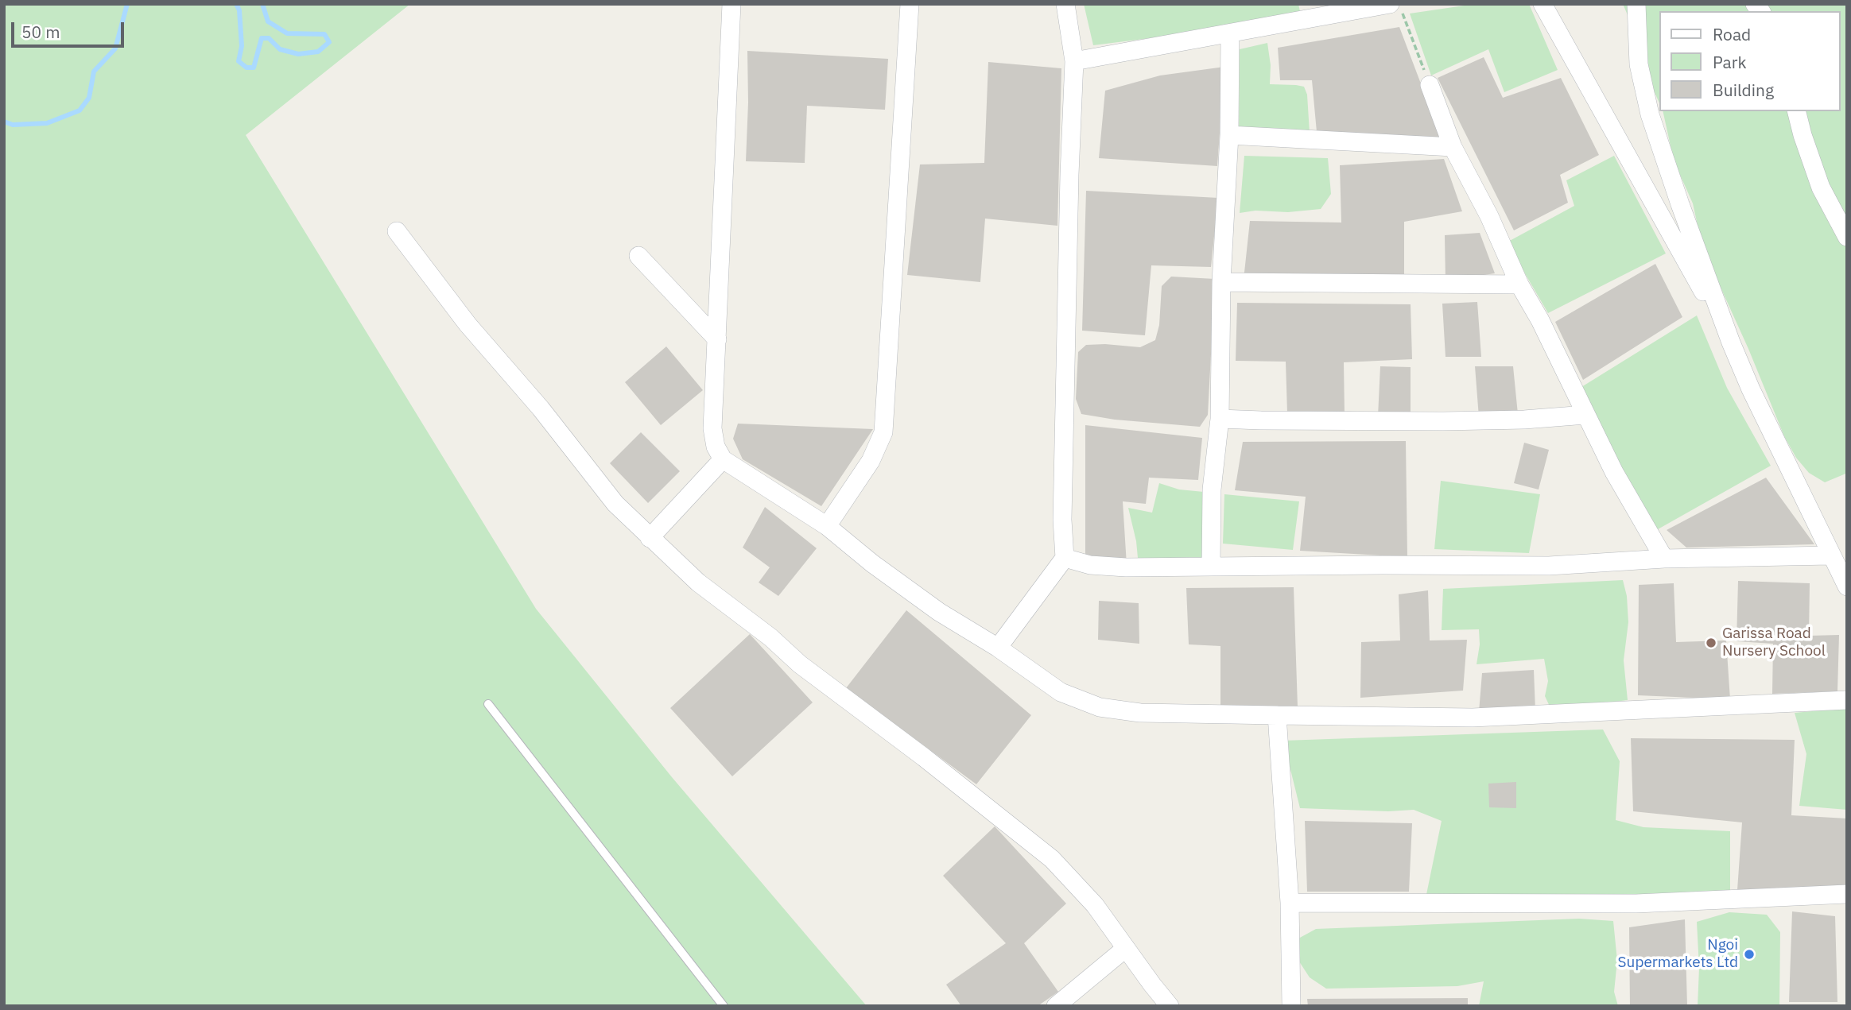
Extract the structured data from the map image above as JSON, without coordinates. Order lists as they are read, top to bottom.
{
  "places": ["Garissa Road Nursery School", "Ngoi Supermarkets Ltd"],
  "legend": ["Road", "Park", "Building"],
  "scale_bar": "50 m"
}
